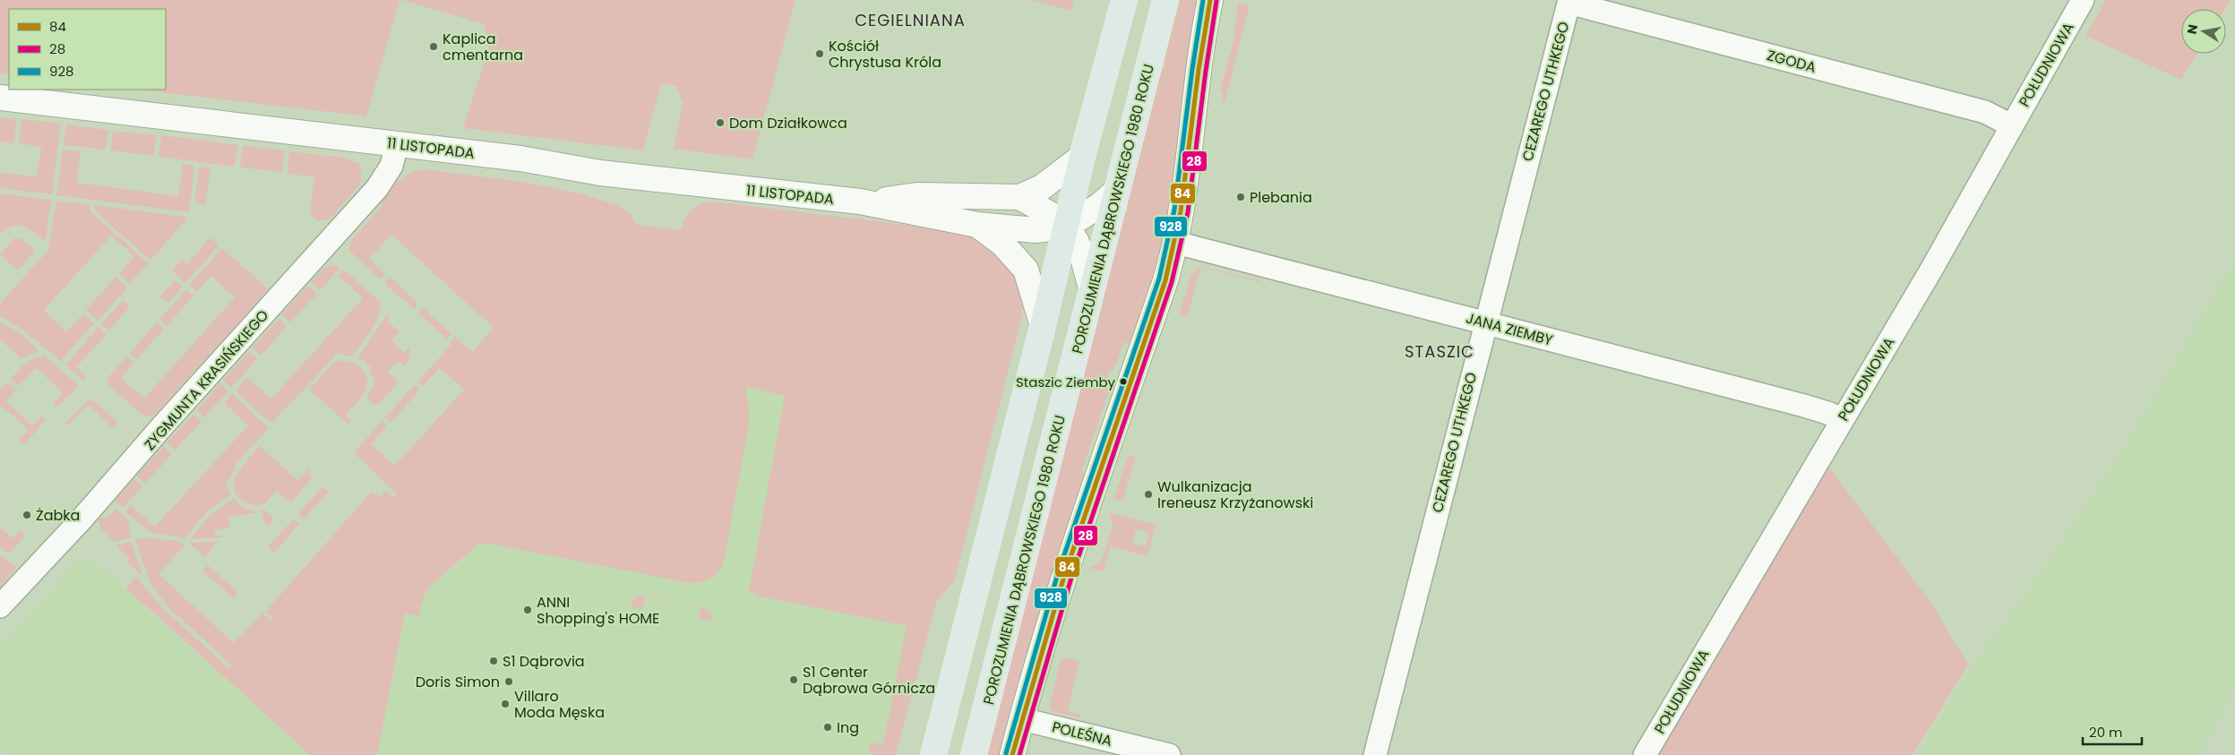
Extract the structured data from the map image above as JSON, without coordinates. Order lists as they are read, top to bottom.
{
  "streets": {
    "main road": ["POROZUMIENIA DĄBROWSKIEGO 1980 ROKU"],
    "street": [
      "ZGODA",
      "POŁUDNIOWA",
      "CEZAREGO UTHKEGO",
      "11 LISTOPADA",
      "JANA ZIEMBY",
      "ZYGMUNTA KRASIŃSKIEGO",
      "POLEŚNA"
    ]
  },
  "crossings": [
    ["ZGODA", "POŁUDNIOWA"],
    ["ZGODA", "CEZAREGO UTHKEGO"],
    ["POŁUDNIOWA", "JANA ZIEMBY"],
    ["CEZAREGO UTHKEGO", "JANA ZIEMBY"],
    ["11 LISTOPADA", "ZYGMUNTA KRASIŃSKIEGO"]
  ],
  "districts": ["CEGIELNIANA", "STASZIC"],
  "places": [
    "Kaplica cmentarna",
    "Kościół Chrystusa Króla",
    "Dom Działkowca",
    "Plebania",
    "Staszic Ziemby",
    "Wulkanizacja Ireneusz Krzyżanowski",
    "Żabka",
    "ANNI Shopping's HOME",
    "S1 Dąbrovia",
    "S1 Center Dąbrowa Górnicza",
    "Doris Simon",
    "Villaro Moda Męska",
    "Ing"
  ],
  "lines": ["transit line 84", "transit line 928", "transit line 28"],
  "legend": ["84", "28", "928"],
  "scale_bar": "20 m",
  "north": "left"
}
